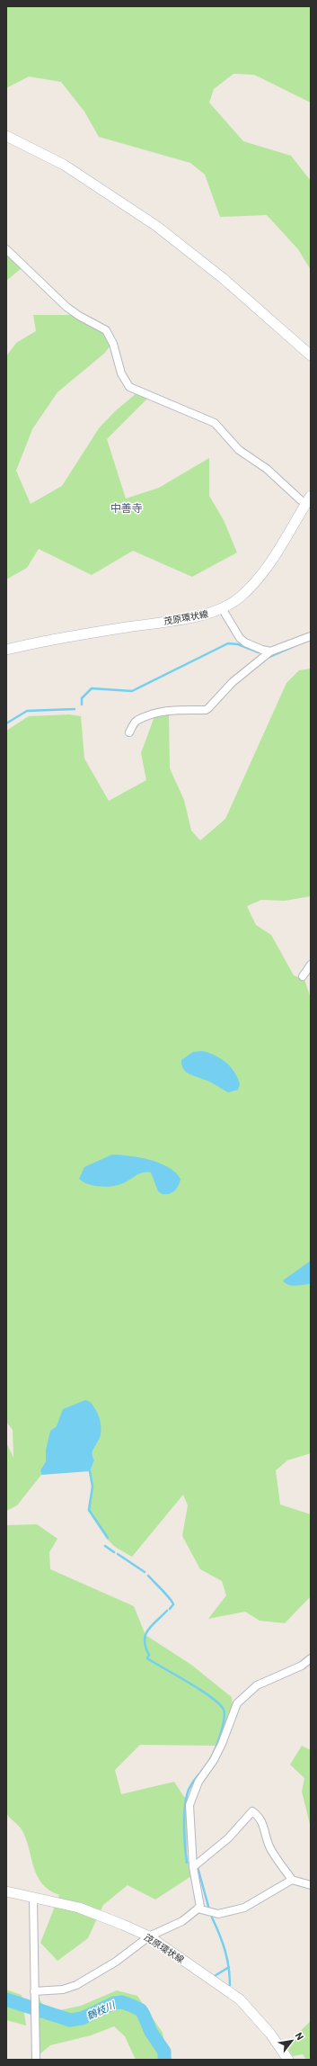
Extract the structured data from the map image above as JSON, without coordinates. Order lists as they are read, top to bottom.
{
  "streets": {
    "main road": ["茂原環状線"]
  },
  "districts": ["中善寺"],
  "water": ["鶴枝川"],
  "north": "top right"
}
